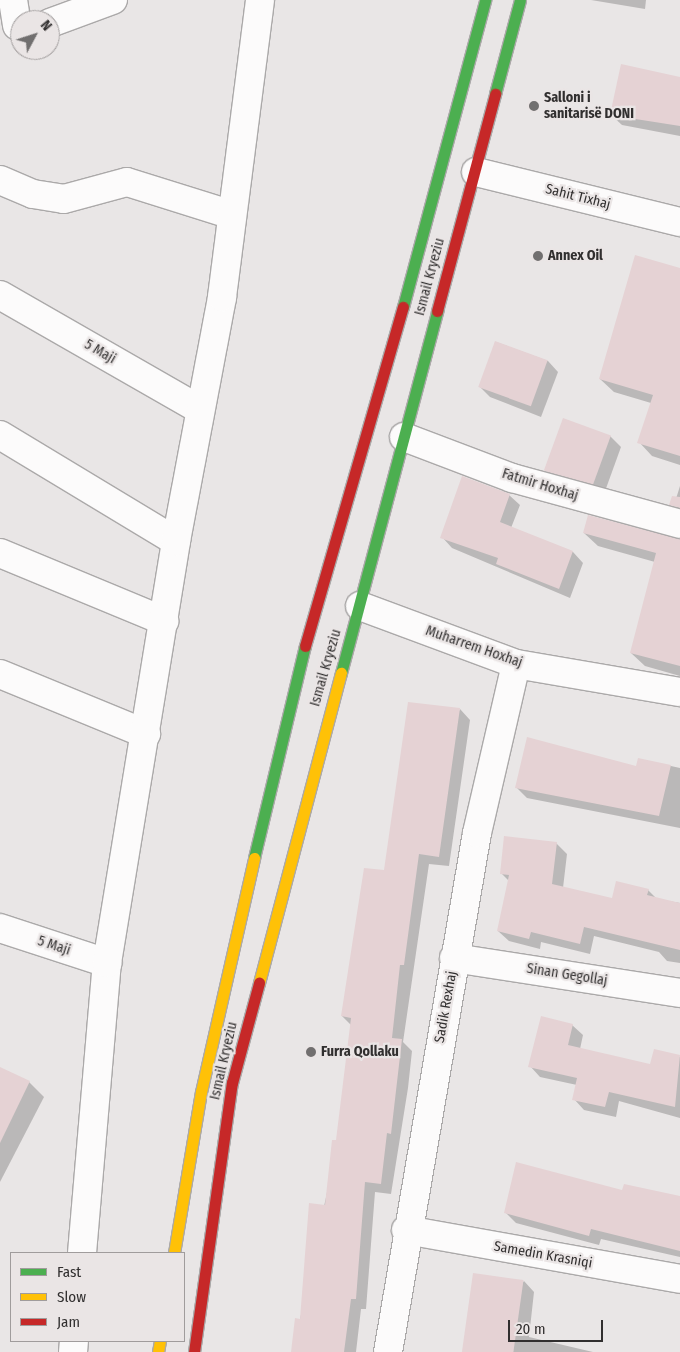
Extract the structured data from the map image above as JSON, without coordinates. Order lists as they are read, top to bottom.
{
  "streets": {
    "main road": ["Ismail Kryeziu"],
    "street": [
      "Sahit Tixhaj",
      "5 Maji",
      "Fatmir Hoxhaj",
      "Muharrem Hoxhaj",
      "Sinan Gegollaj",
      "Sadik Rexhaj",
      "Samedin Krasniqi"
    ]
  },
  "crossings": [
    ["Sahit Tixhaj", "Ismail Kryeziu"],
    ["Ismail Kryeziu", "Fatmir Hoxhaj"],
    ["Ismail Kryeziu", "Muharrem Hoxhaj"],
    ["Muharrem Hoxhaj", "Sadik Rexhaj"],
    ["Sinan Gegollaj", "Sadik Rexhaj"],
    ["Sadik Rexhaj", "Samedin Krasniqi"]
  ],
  "places": ["Salloni i sanitarisë DONI", "Annex Oil", "Furra Qollaku"],
  "legend": ["Fast", "Slow", "Jam"],
  "scale_bar": "20 m",
  "north": "top right"
}
